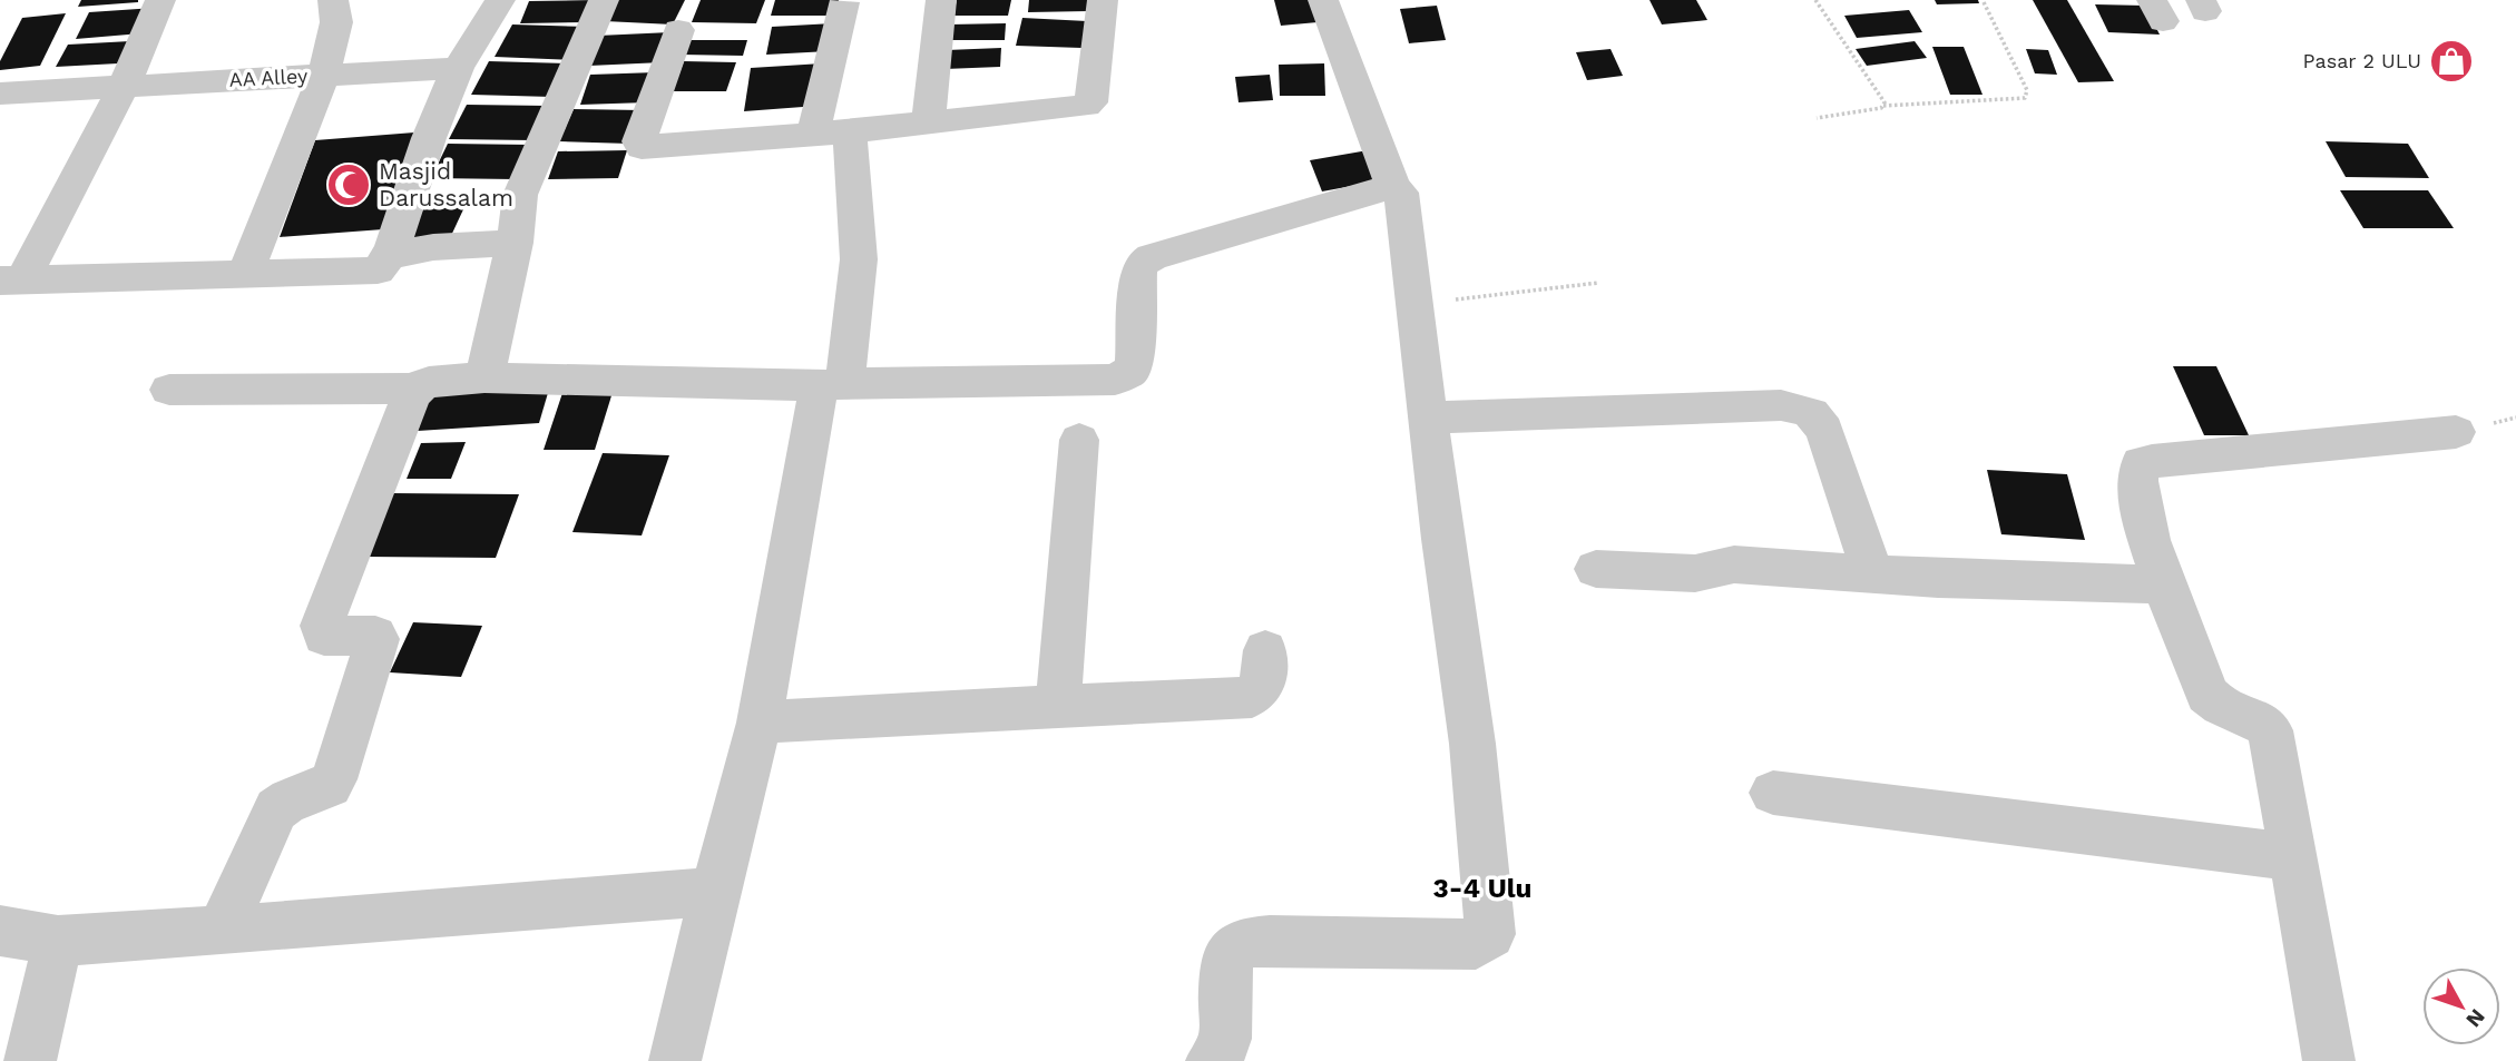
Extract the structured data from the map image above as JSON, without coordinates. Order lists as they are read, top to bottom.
{
  "streets": {
    "street": ["AA Alley"]
  },
  "districts": ["3-4 Ulu"],
  "places": {
    "shop": ["Pasar 2 ULU"],
    "mosque": ["Masjid Darussalam"]
  },
  "north": "bottom right"
}
